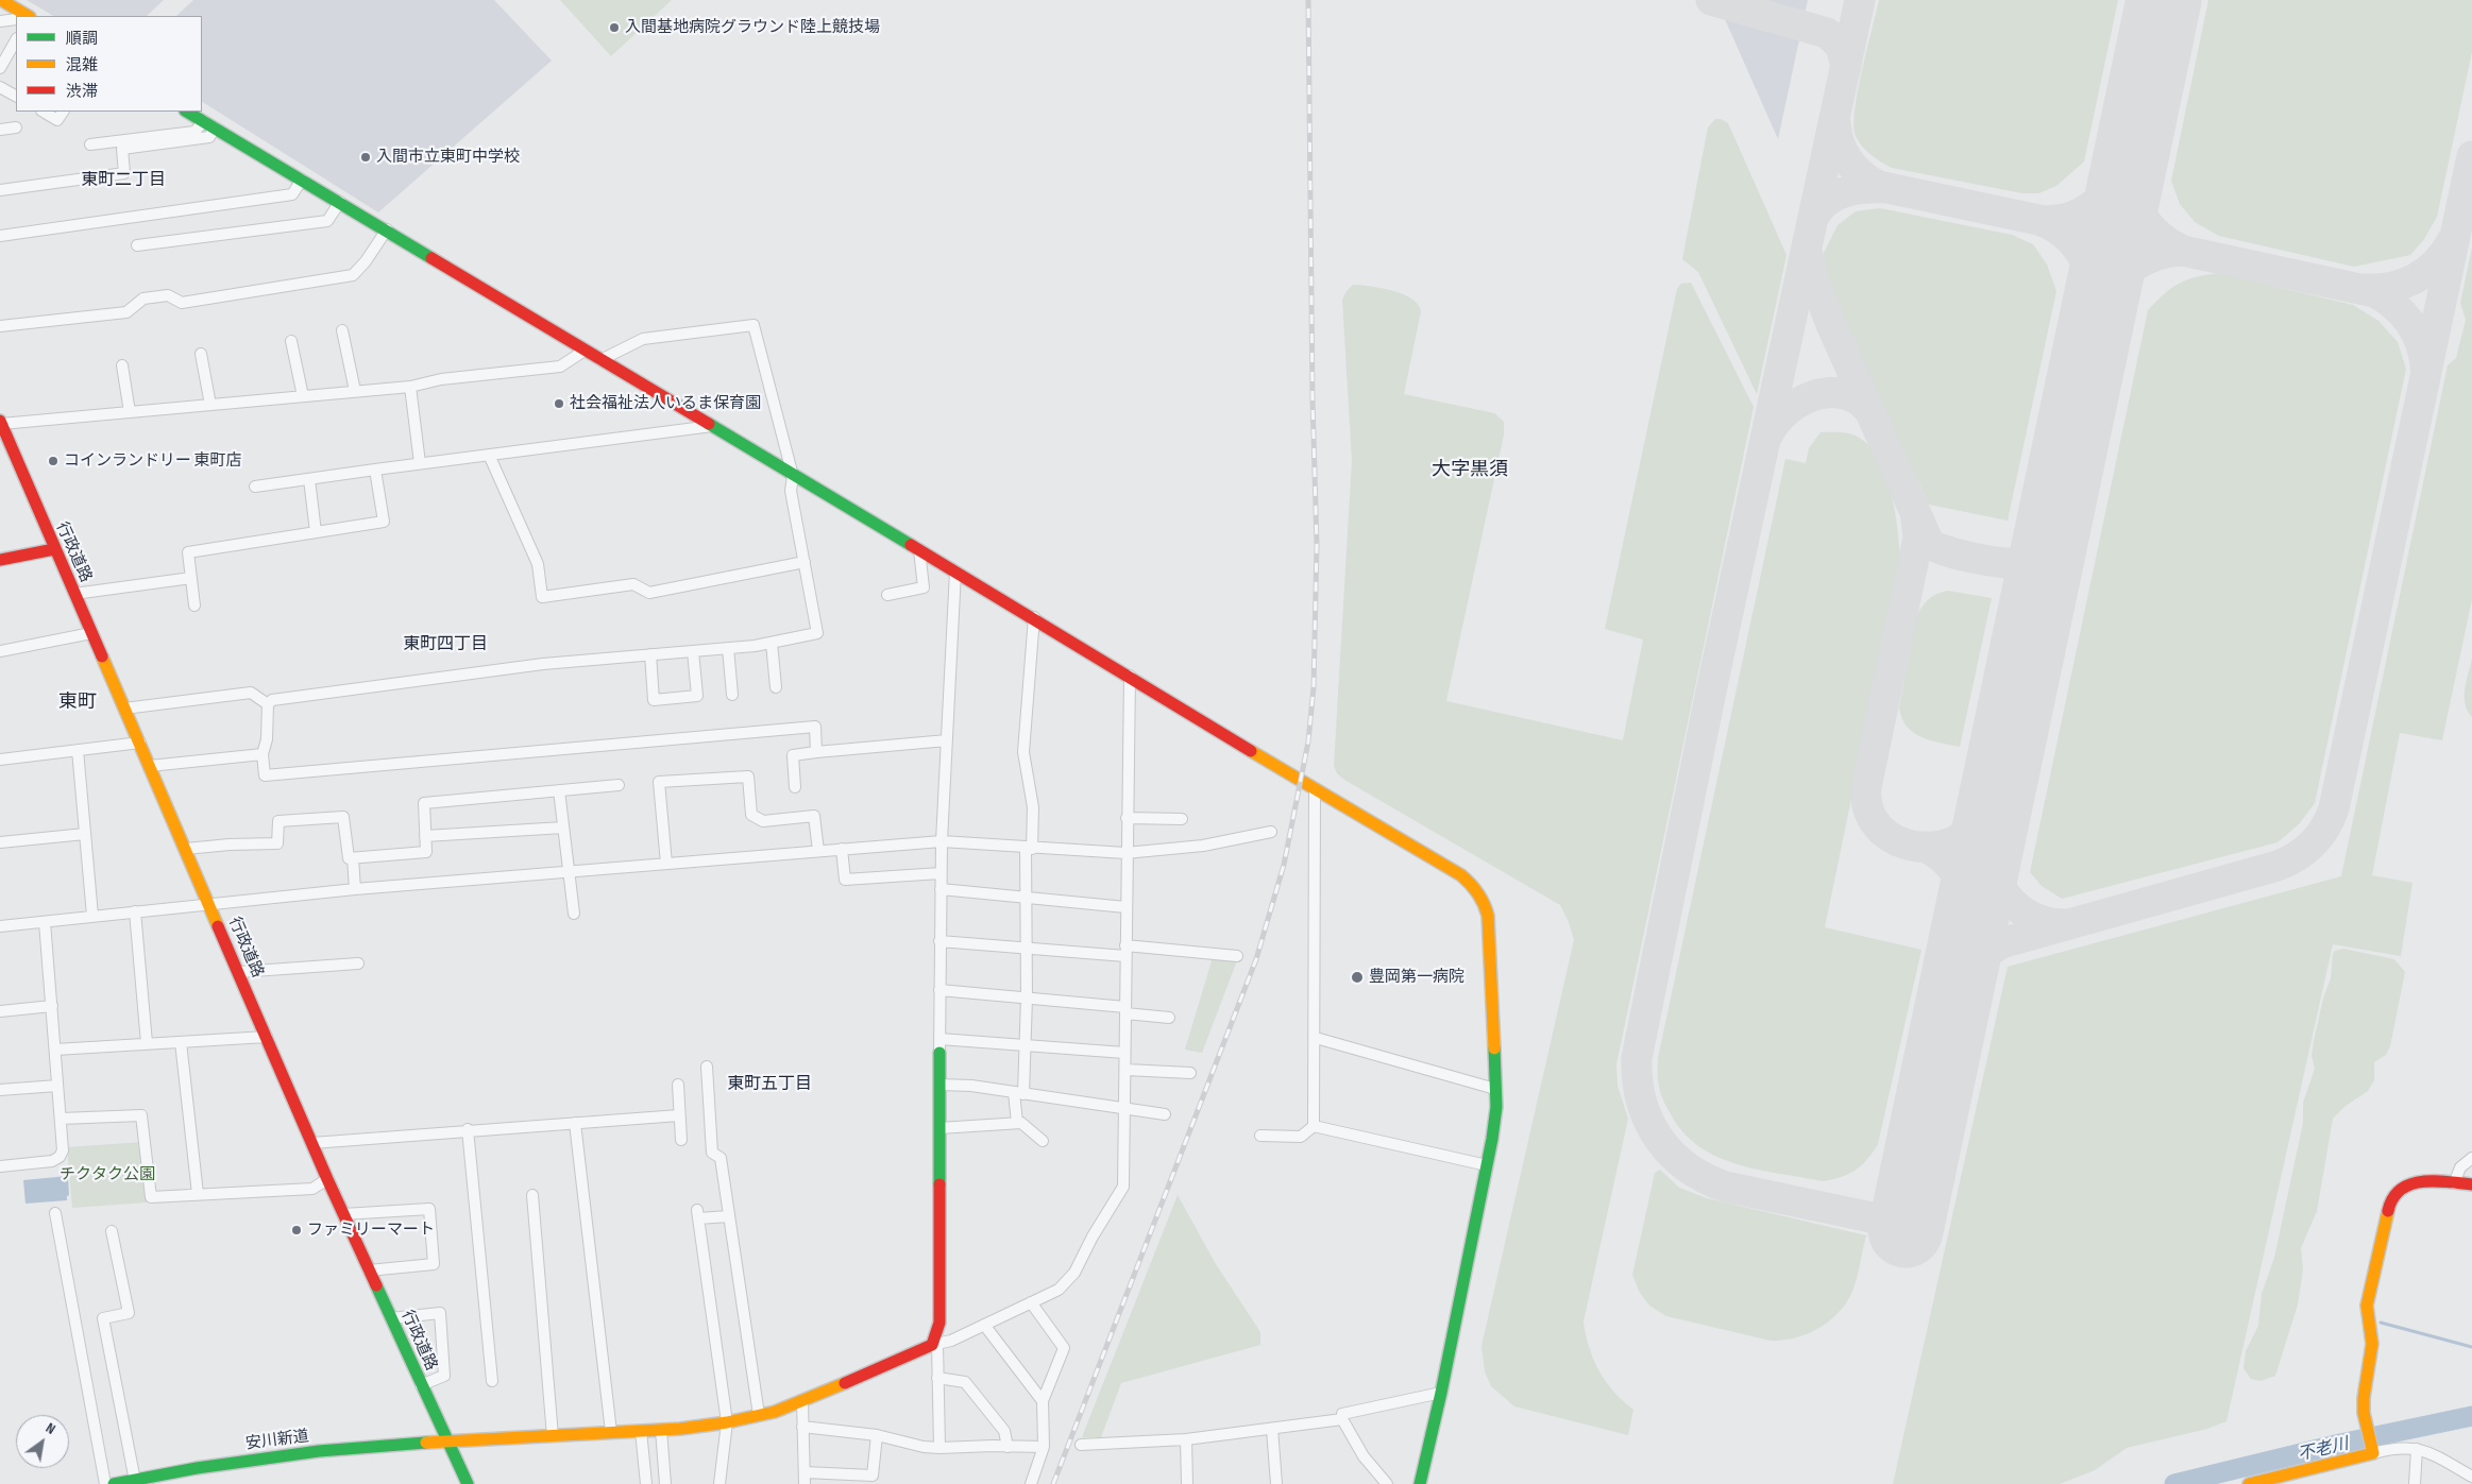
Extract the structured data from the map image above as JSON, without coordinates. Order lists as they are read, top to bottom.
{
  "streets": {
    "main road": ["行政道路", "安川新道"]
  },
  "crossings": [
    ["行政道路", "安川新道"]
  ],
  "districts": [
    "東町二丁目",
    "大字黒須",
    "東町四丁目",
    "東町",
    "東町五丁目"
  ],
  "water": ["不老川"],
  "parks": ["チクタク公園"],
  "places": [
    "入間基地病院グラウンド陸上競技場",
    "入間市立東町中学校",
    "社会福祉法人いるま保育園",
    "コインランドリー 東町店",
    "豊岡第一病院",
    "ファミリーマート"
  ],
  "legend": ["順調", "混雑", "渋滞"],
  "north": "top right"
}
